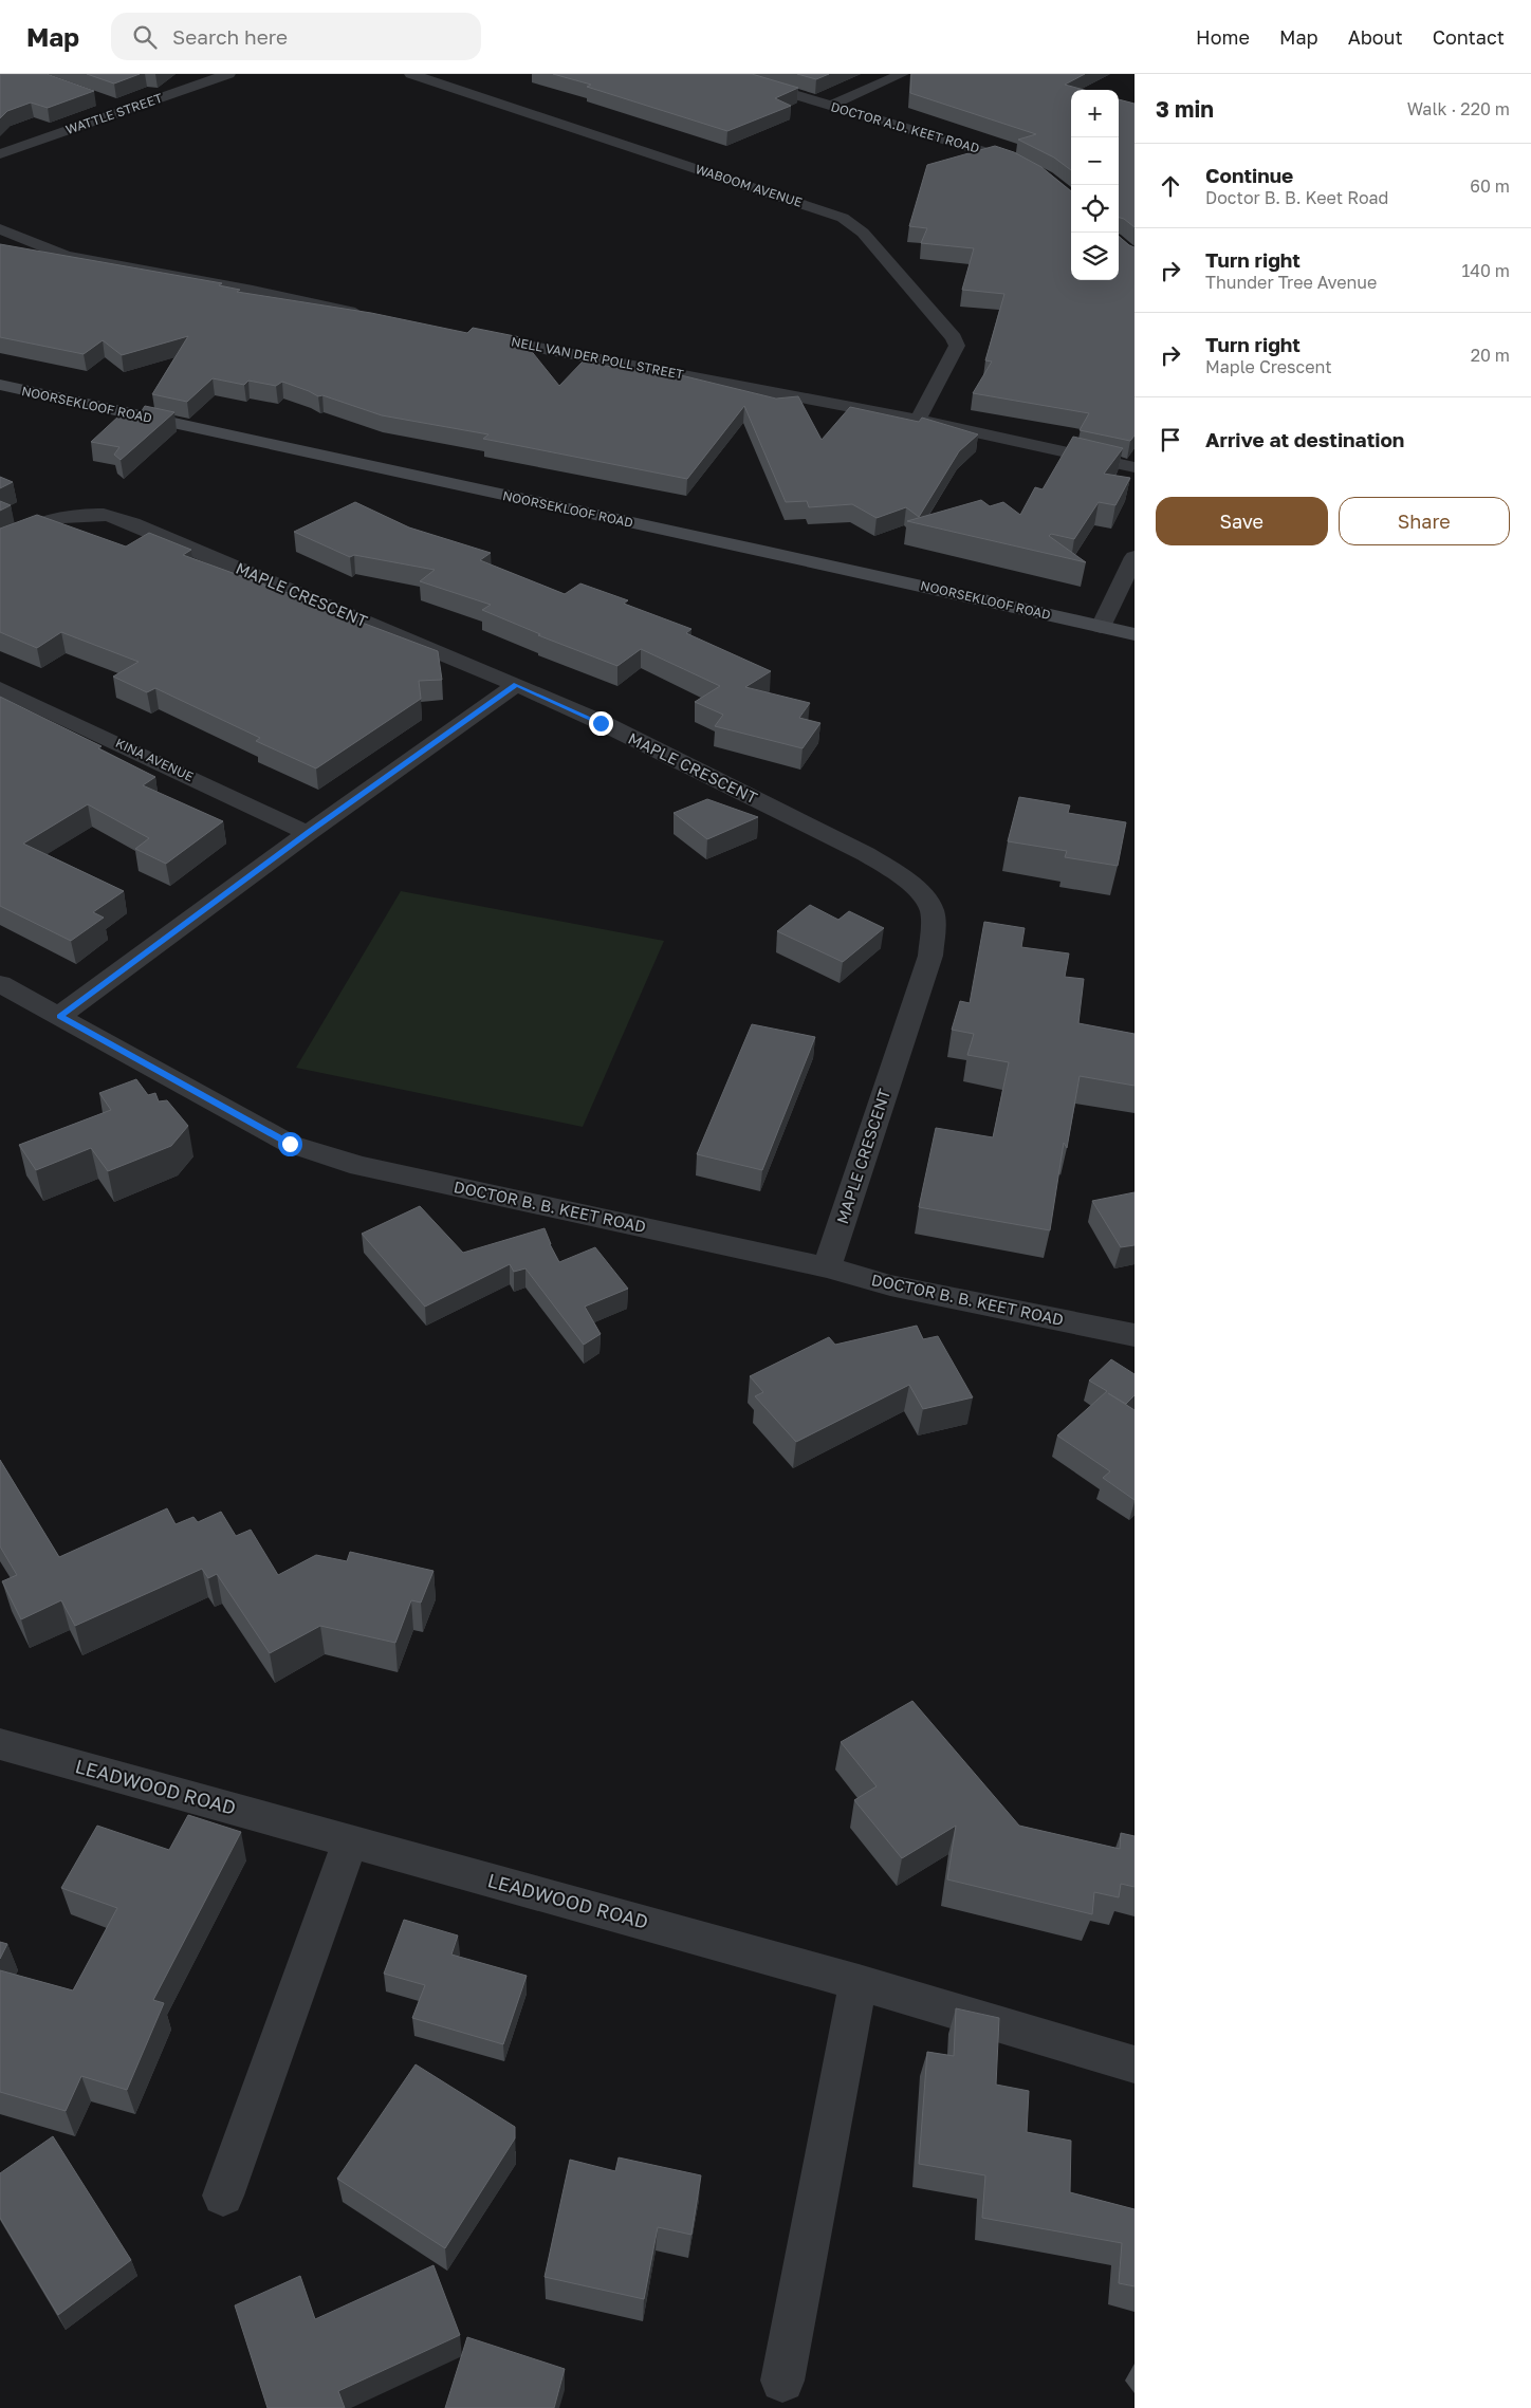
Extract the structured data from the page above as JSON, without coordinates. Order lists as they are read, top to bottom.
{
  "streets": {
    "street": [
      "WATTLE STREET",
      "DOCTOR A.D. KEET ROAD",
      "WABOOM AVENUE",
      "NELL VAN DER POLL STREET",
      "NOORSEKLOOF ROAD",
      "MAPLE CRESCENT",
      "KINA AVENUE",
      "DOCTOR B. B. KEET ROAD",
      "LEADWOOD ROAD"
    ]
  },
  "crossings": [
    ["WABOOM AVENUE", "NELL VAN DER POLL STREET"],
    ["MAPLE CRESCENT", "DOCTOR B. B. KEET ROAD"]
  ],
  "page": {
    "header": "Map",
    "search": "Search here",
    "nav": [
      "Home",
      "Map",
      "About",
      "Contact"
    ],
    "heading": ["3 min", "Walk · 220 m"],
    "map_buttons": ["+", "−"],
    "list": [
      ["Continue", "Doctor B. B. Keet Road", "60 m"],
      ["Turn right", "Thunder Tree Avenue", "140 m"],
      ["Turn right", "Maple Crescent", "20 m"],
      "Arrive at destination"
    ],
    "buttons": ["Save", "Share"]
  }
}
